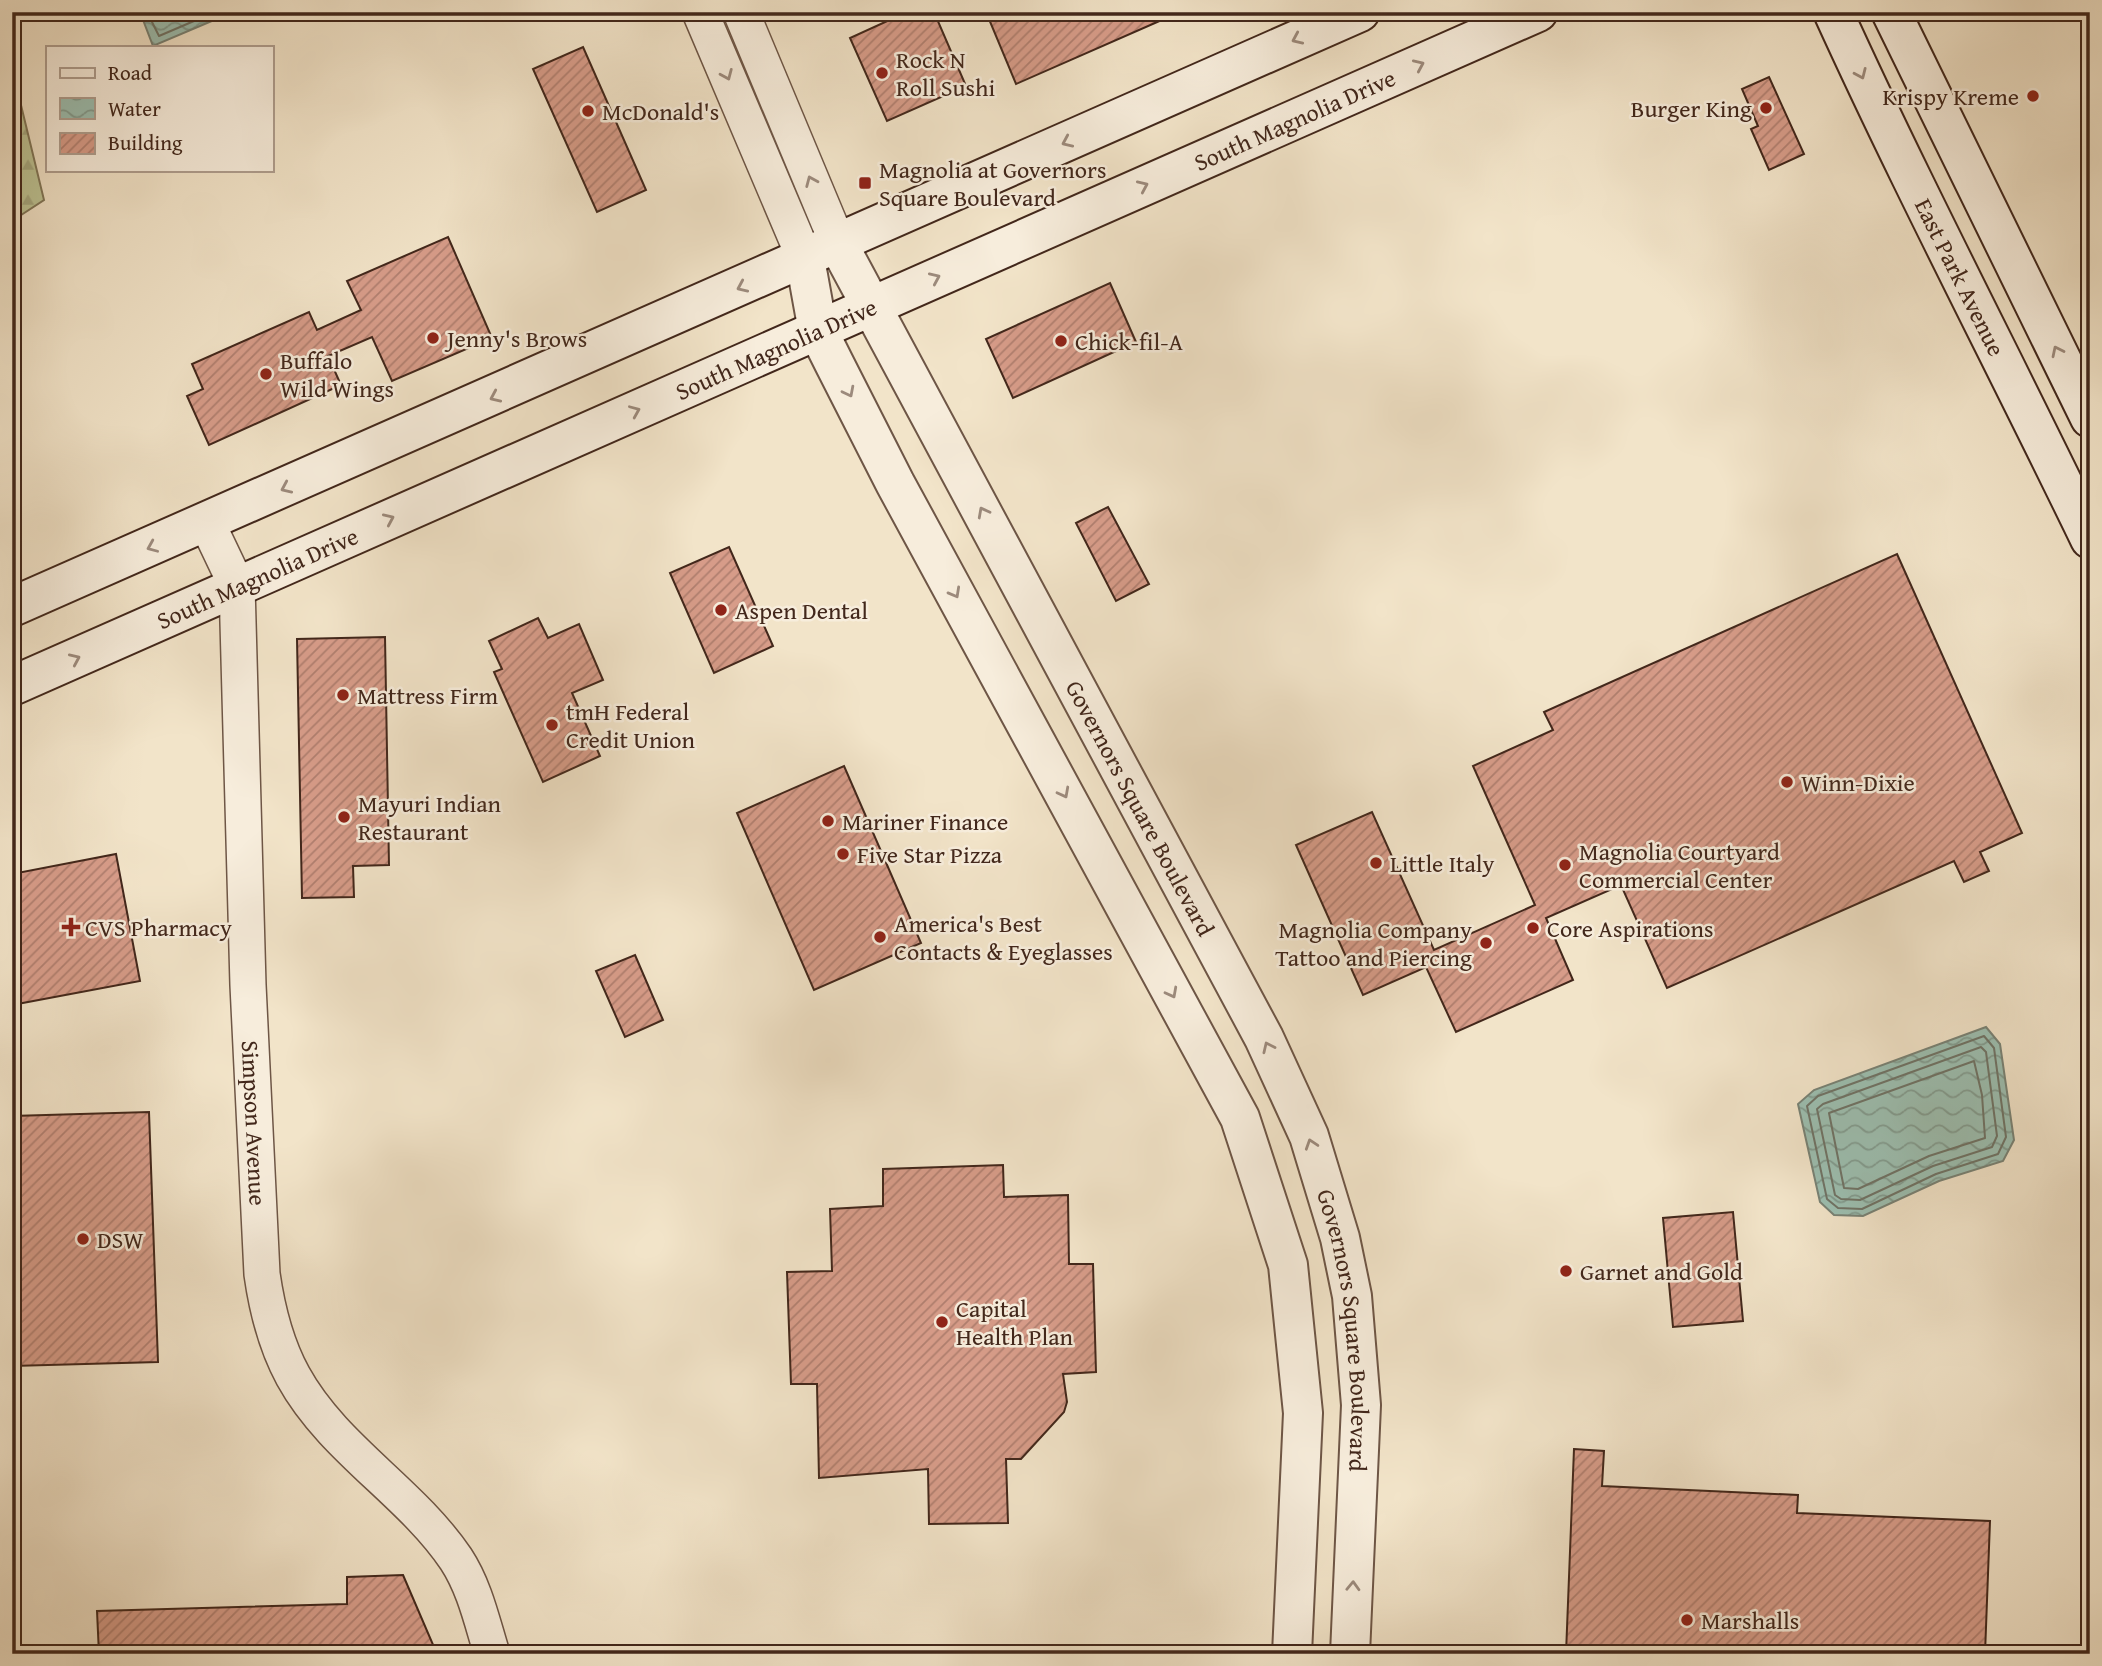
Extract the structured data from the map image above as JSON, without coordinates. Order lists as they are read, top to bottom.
{
  "streets": {
    "main road": ["South Magnolia Drive", "East Park Avenue", "Governors Square Boulevard"],
    "street": ["Simpson Avenue"]
  },
  "crossings": [
    ["South Magnolia Drive", "Governors Square Boulevard"],
    ["South Magnolia Drive", "Simpson Avenue"]
  ],
  "places": {
    "other": [
      "Rock N Roll Sushi",
      "Krispy Kreme",
      "Burger King",
      "McDonald's",
      "Jenny's Brows",
      "Chick-fil-A",
      "Buffalo Wild Wings",
      "Aspen Dental",
      "Mattress Firm",
      "tmH Federal Credit Union",
      "Winn-Dixie",
      "Mayuri Indian Restaurant",
      "Mariner Finance",
      "Five Star Pizza",
      "Little Italy",
      "Magnolia Courtyard Commercial Center",
      "Core Aspirations",
      "America's Best Contacts & Eyeglasses",
      "Magnolia Company Tattoo and Piercing",
      "DSW",
      "Garnet and Gold",
      "Capital Health Plan",
      "Marshalls"
    ],
    "transit": ["Magnolia at Governors Square Boulevard"],
    "health": ["CVS Pharmacy"]
  },
  "legend": ["Road", "Water", "Building"]
}
